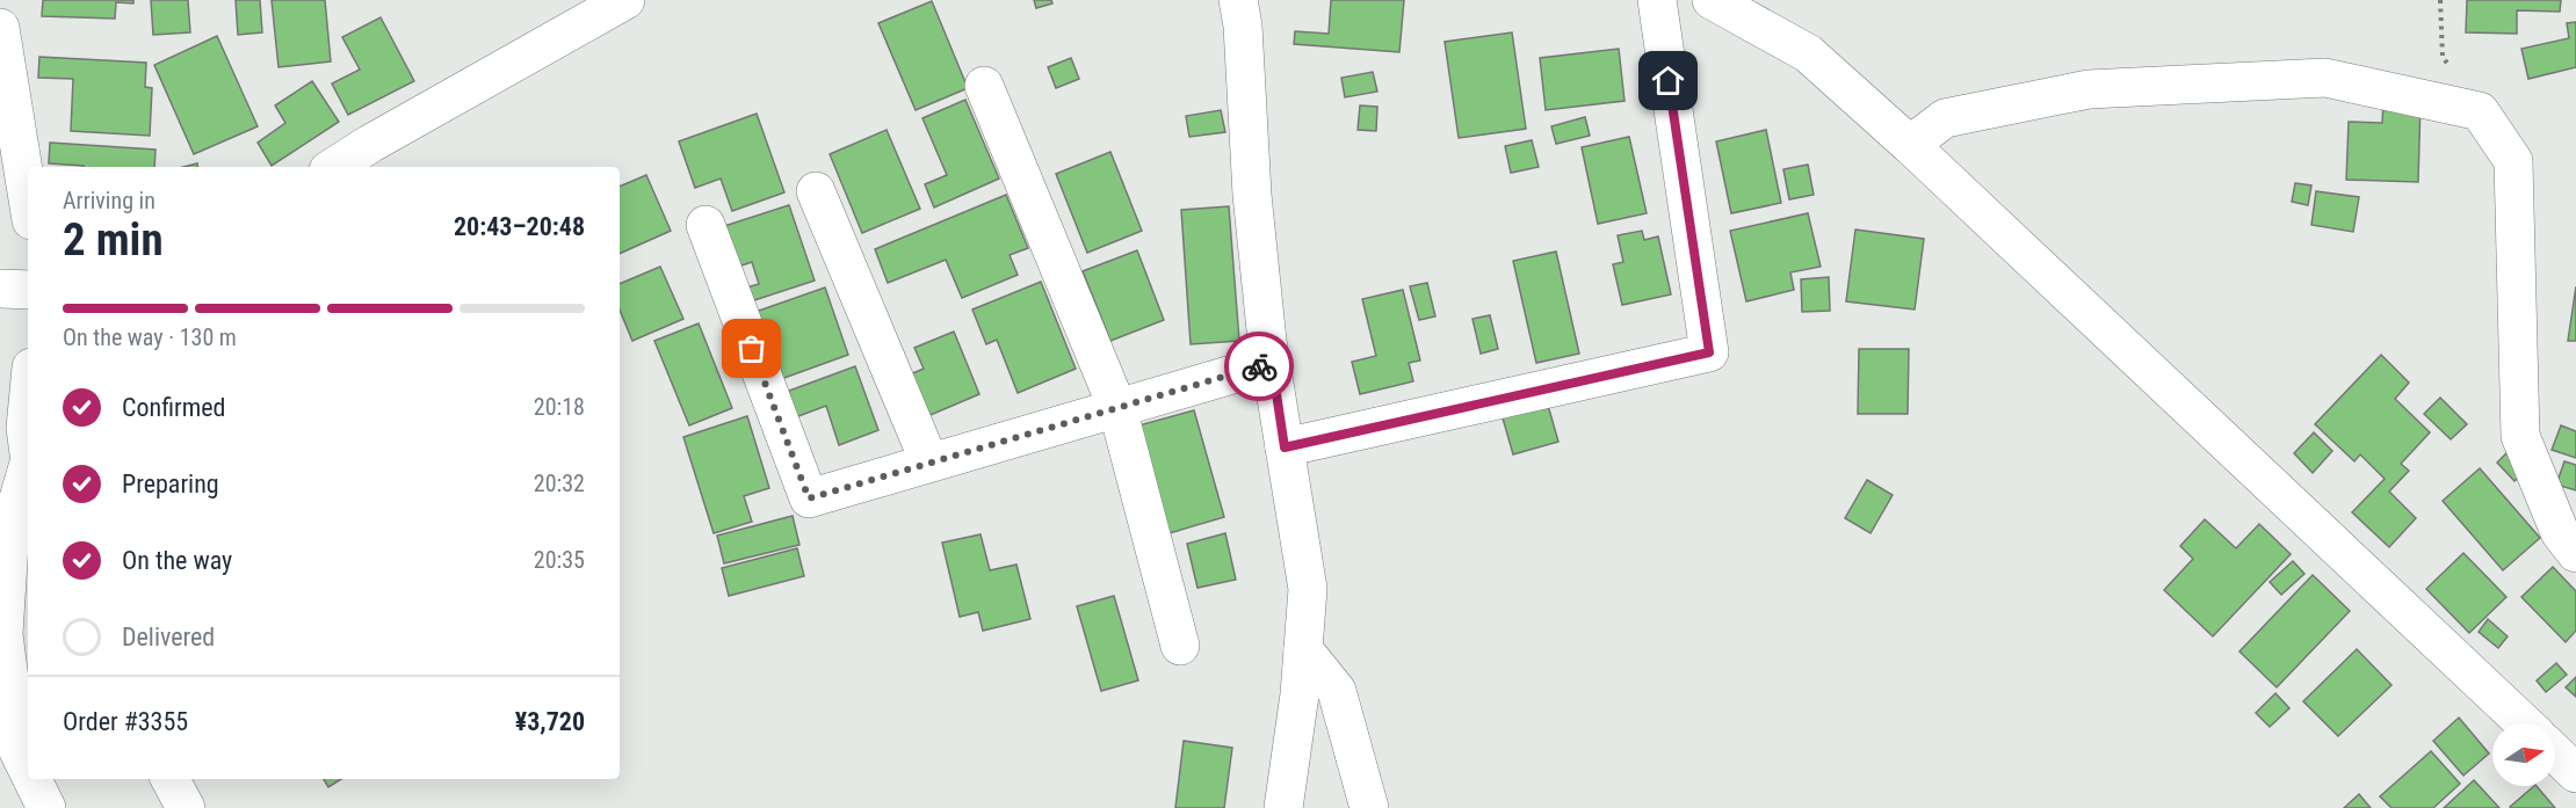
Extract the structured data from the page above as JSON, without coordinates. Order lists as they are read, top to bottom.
{
  "north": "right",
  "page": {
    "heading": ["2 min", "Arriving in", "20:43–20:48"],
    "panel": ["Order #3355", "¥3,720"],
    "bar": "On the way · 130 m",
    "list": [
      ["Confirmed", "20:18"],
      ["Preparing", "20:32"],
      ["On the way", "20:35"],
      "Delivered"
    ]
  }
}
